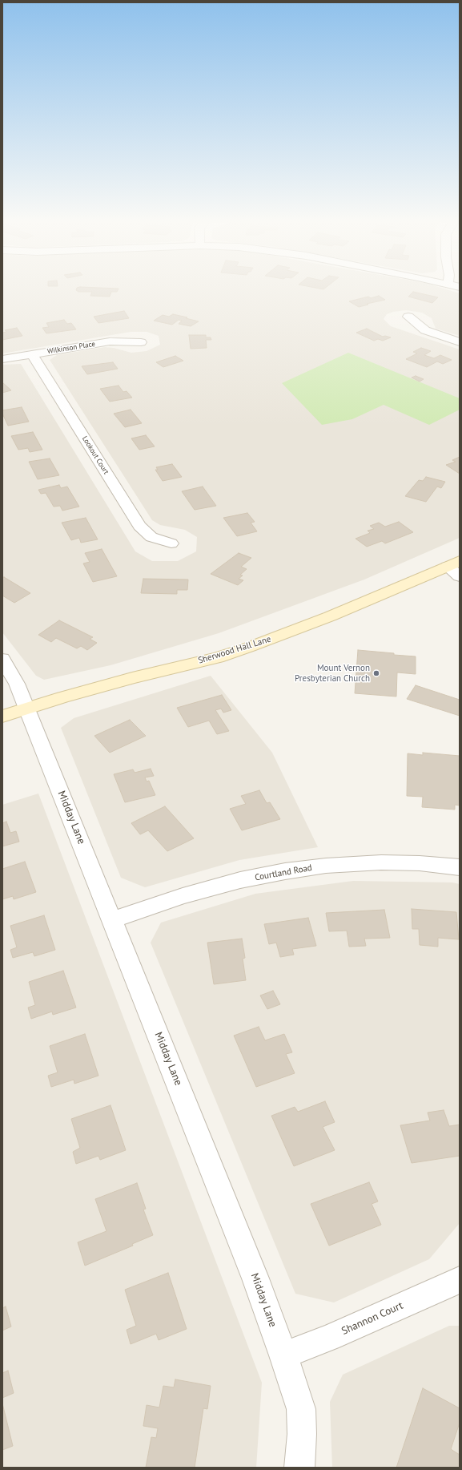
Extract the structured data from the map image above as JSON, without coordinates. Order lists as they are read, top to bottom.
{
  "streets": {
    "main road": ["Sherwood Hall Lane"],
    "street": [
      "Wilkinson Place",
      "Lookout Court",
      "Midday Lane",
      "Courtland Road",
      "Shannon Court"
    ]
  },
  "crossings": [
    ["Wilkinson Place", "Lookout Court"],
    ["Sherwood Hall Lane", "Midday Lane"],
    ["Midday Lane", "Courtland Road"],
    ["Midday Lane", "Shannon Court"]
  ],
  "places": ["Mount Vernon Presbyterian Church"]
}
